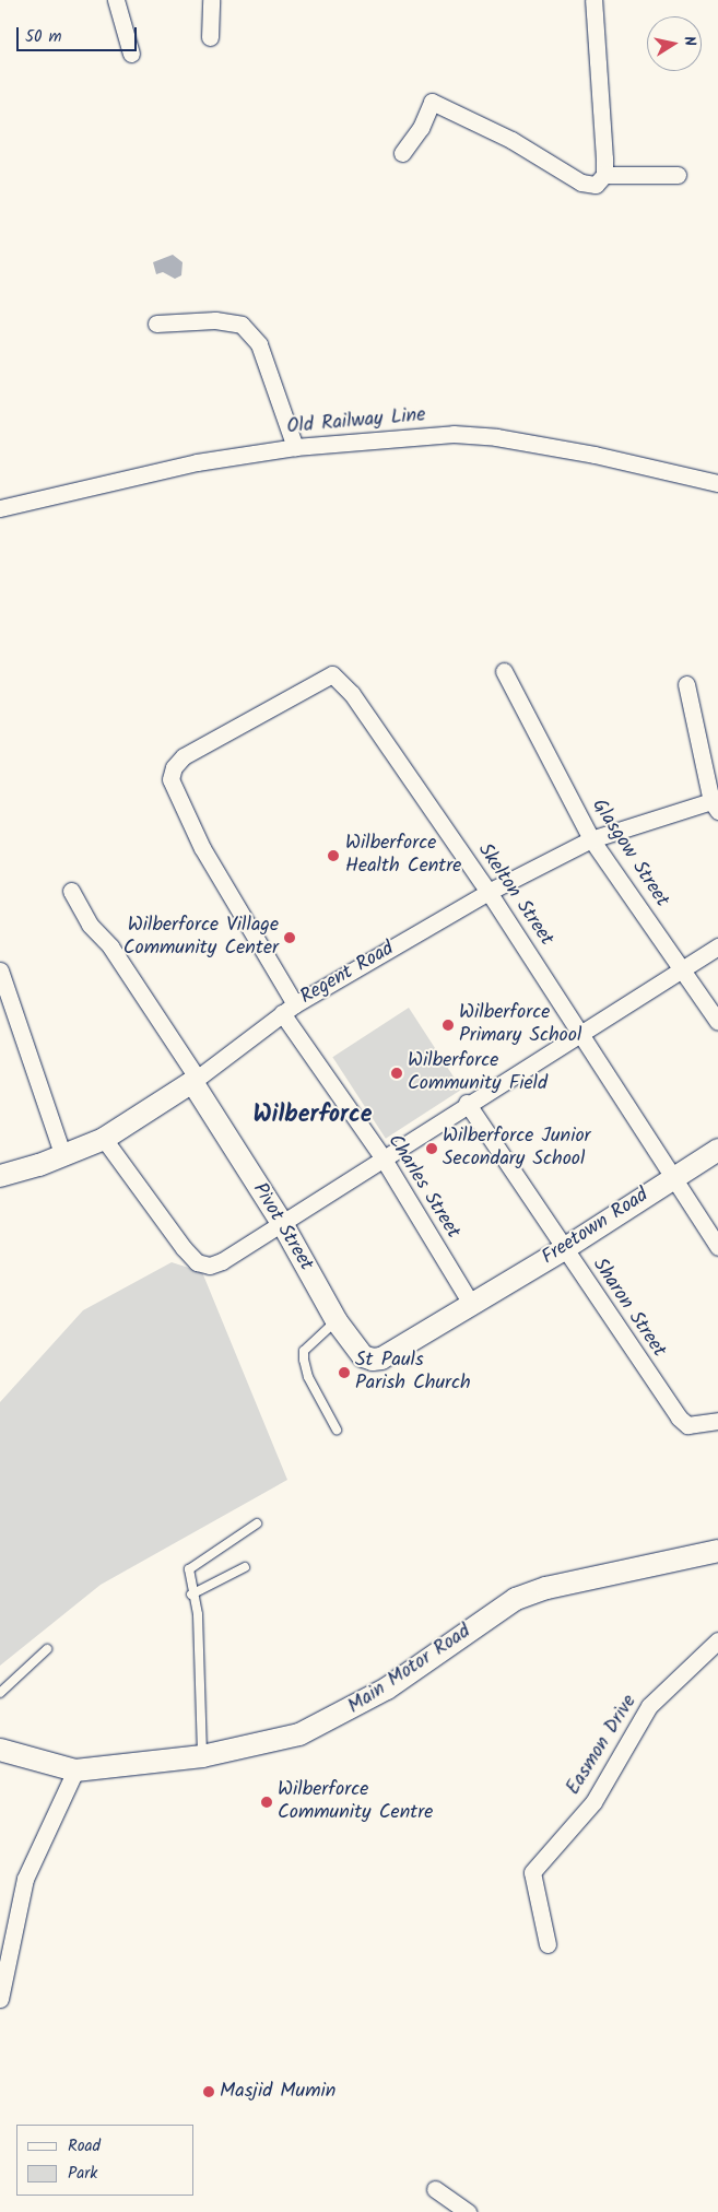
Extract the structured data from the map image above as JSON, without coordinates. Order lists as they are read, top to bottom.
{
  "streets": {
    "street": [
      "Old Railway Line",
      "Glasgow Street",
      "Skelton Street",
      "Regent Road",
      "Charles Street",
      "Pivot Street",
      "Freetown Road",
      "Sharon Street",
      "Main Motor Road",
      "Easmon Drive"
    ]
  },
  "crossings": [
    ["Glasgow Street", "Regent Road"],
    ["Skelton Street", "Regent Road"],
    ["Skelton Street", "Charles Street"],
    ["Skelton Street", "Freetown Road"],
    ["Regent Road", "Charles Street"],
    ["Regent Road", "Pivot Street"],
    ["Charles Street", "Freetown Road"],
    ["Pivot Street", "Freetown Road"],
    ["Freetown Road", "Sharon Street"]
  ],
  "districts": ["Wilberforce"],
  "places": [
    "Wilberforce Health Centre",
    "Wilberforce Village Community Center",
    "Wilberforce Primary School",
    "Wilberforce Community Field",
    "Wilberforce Junior Secondary School",
    "St Pauls Parish Church",
    "Wilberforce Community Centre",
    "Masjid Mumin"
  ],
  "legend": ["Road", "Park"],
  "scale_bar": "50 m",
  "north": "right"
}
